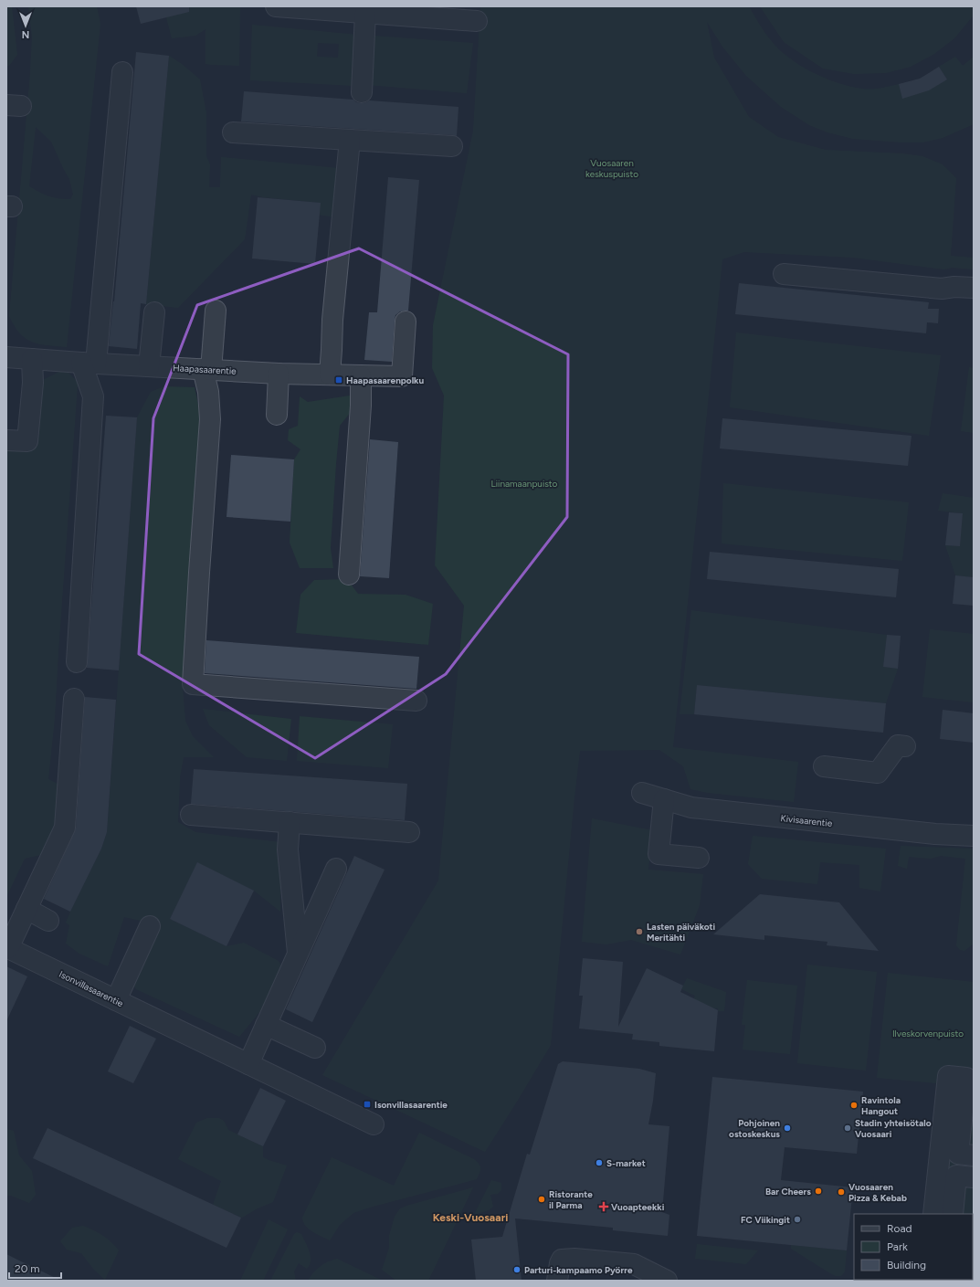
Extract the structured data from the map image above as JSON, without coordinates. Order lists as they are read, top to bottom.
{
  "streets": {
    "street": ["Haapasaarentie", "Kivisaarentie", "Isonvillasaarentie"]
  },
  "districts": ["Keski-Vuosaari"],
  "parks": ["Vuosaaren keskuspuisto", "Liinamaanpuisto", "Ilveskorvenpuisto"],
  "places": {
    "transit": ["Haapasaarenpolku", "Isonvillasaarentie"],
    "other": [
      "Lasten päiväkoti Meritähti",
      "Ravintola Hangout",
      "Pohjoinen ostoskeskus",
      "Stadin yhteisötalo Vuosaari",
      "S-market",
      "Bar Cheers",
      "Vuosaaren Pizza & Kebab",
      "Ristorante il Parma",
      "FC Viikingit",
      "Parturi-kampaamo Pyörre"
    ],
    "health": ["Vuoapteekki"]
  },
  "legend": ["Road", "Park", "Building"],
  "scale_bar": "20 m",
  "north": "bottom"
}
